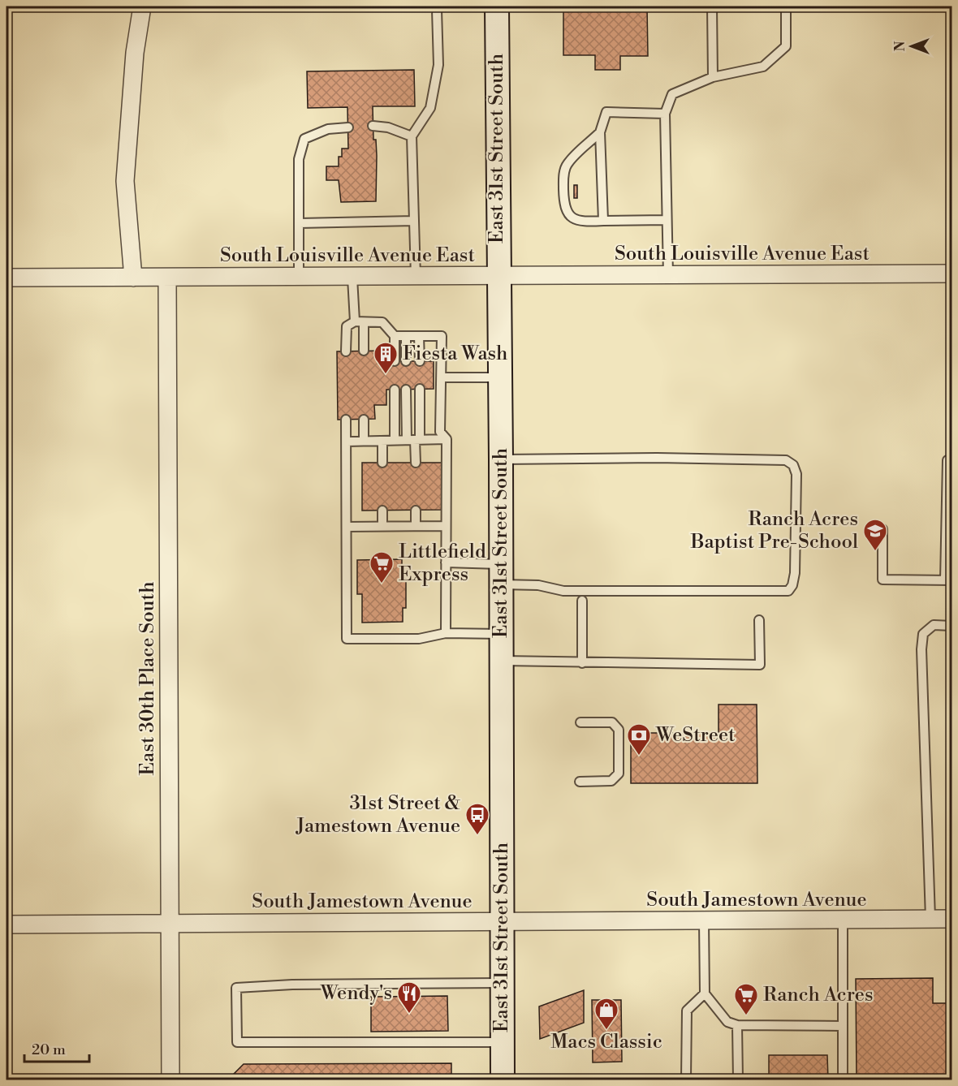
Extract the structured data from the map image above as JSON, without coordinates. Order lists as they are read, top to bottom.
{
  "streets": {
    "main road": ["East 31st Street South"],
    "street": ["South Louisville Avenue East", "East 30th Place South", "South Jamestown Avenue"]
  },
  "crossings": [
    ["East 31st Street South", "South Louisville Avenue East"],
    ["East 31st Street South", "South Jamestown Avenue"],
    ["South Louisville Avenue East", "East 30th Place South"],
    ["East 30th Place South", "South Jamestown Avenue"]
  ],
  "places": {
    "building": ["Fiesta Wash"],
    "school or university": ["Ranch Acres Baptist Pre-School"],
    "supermarket": ["Littlefield Express", "Ranch Acres"],
    "bank": ["WeStreet"],
    "bus stop": ["31st Street & Jamestown Avenue"],
    "restaurant": ["Wendy's"],
    "shop": ["Macs Classic"]
  },
  "scale_bar": "20 m",
  "north": "left"
}
